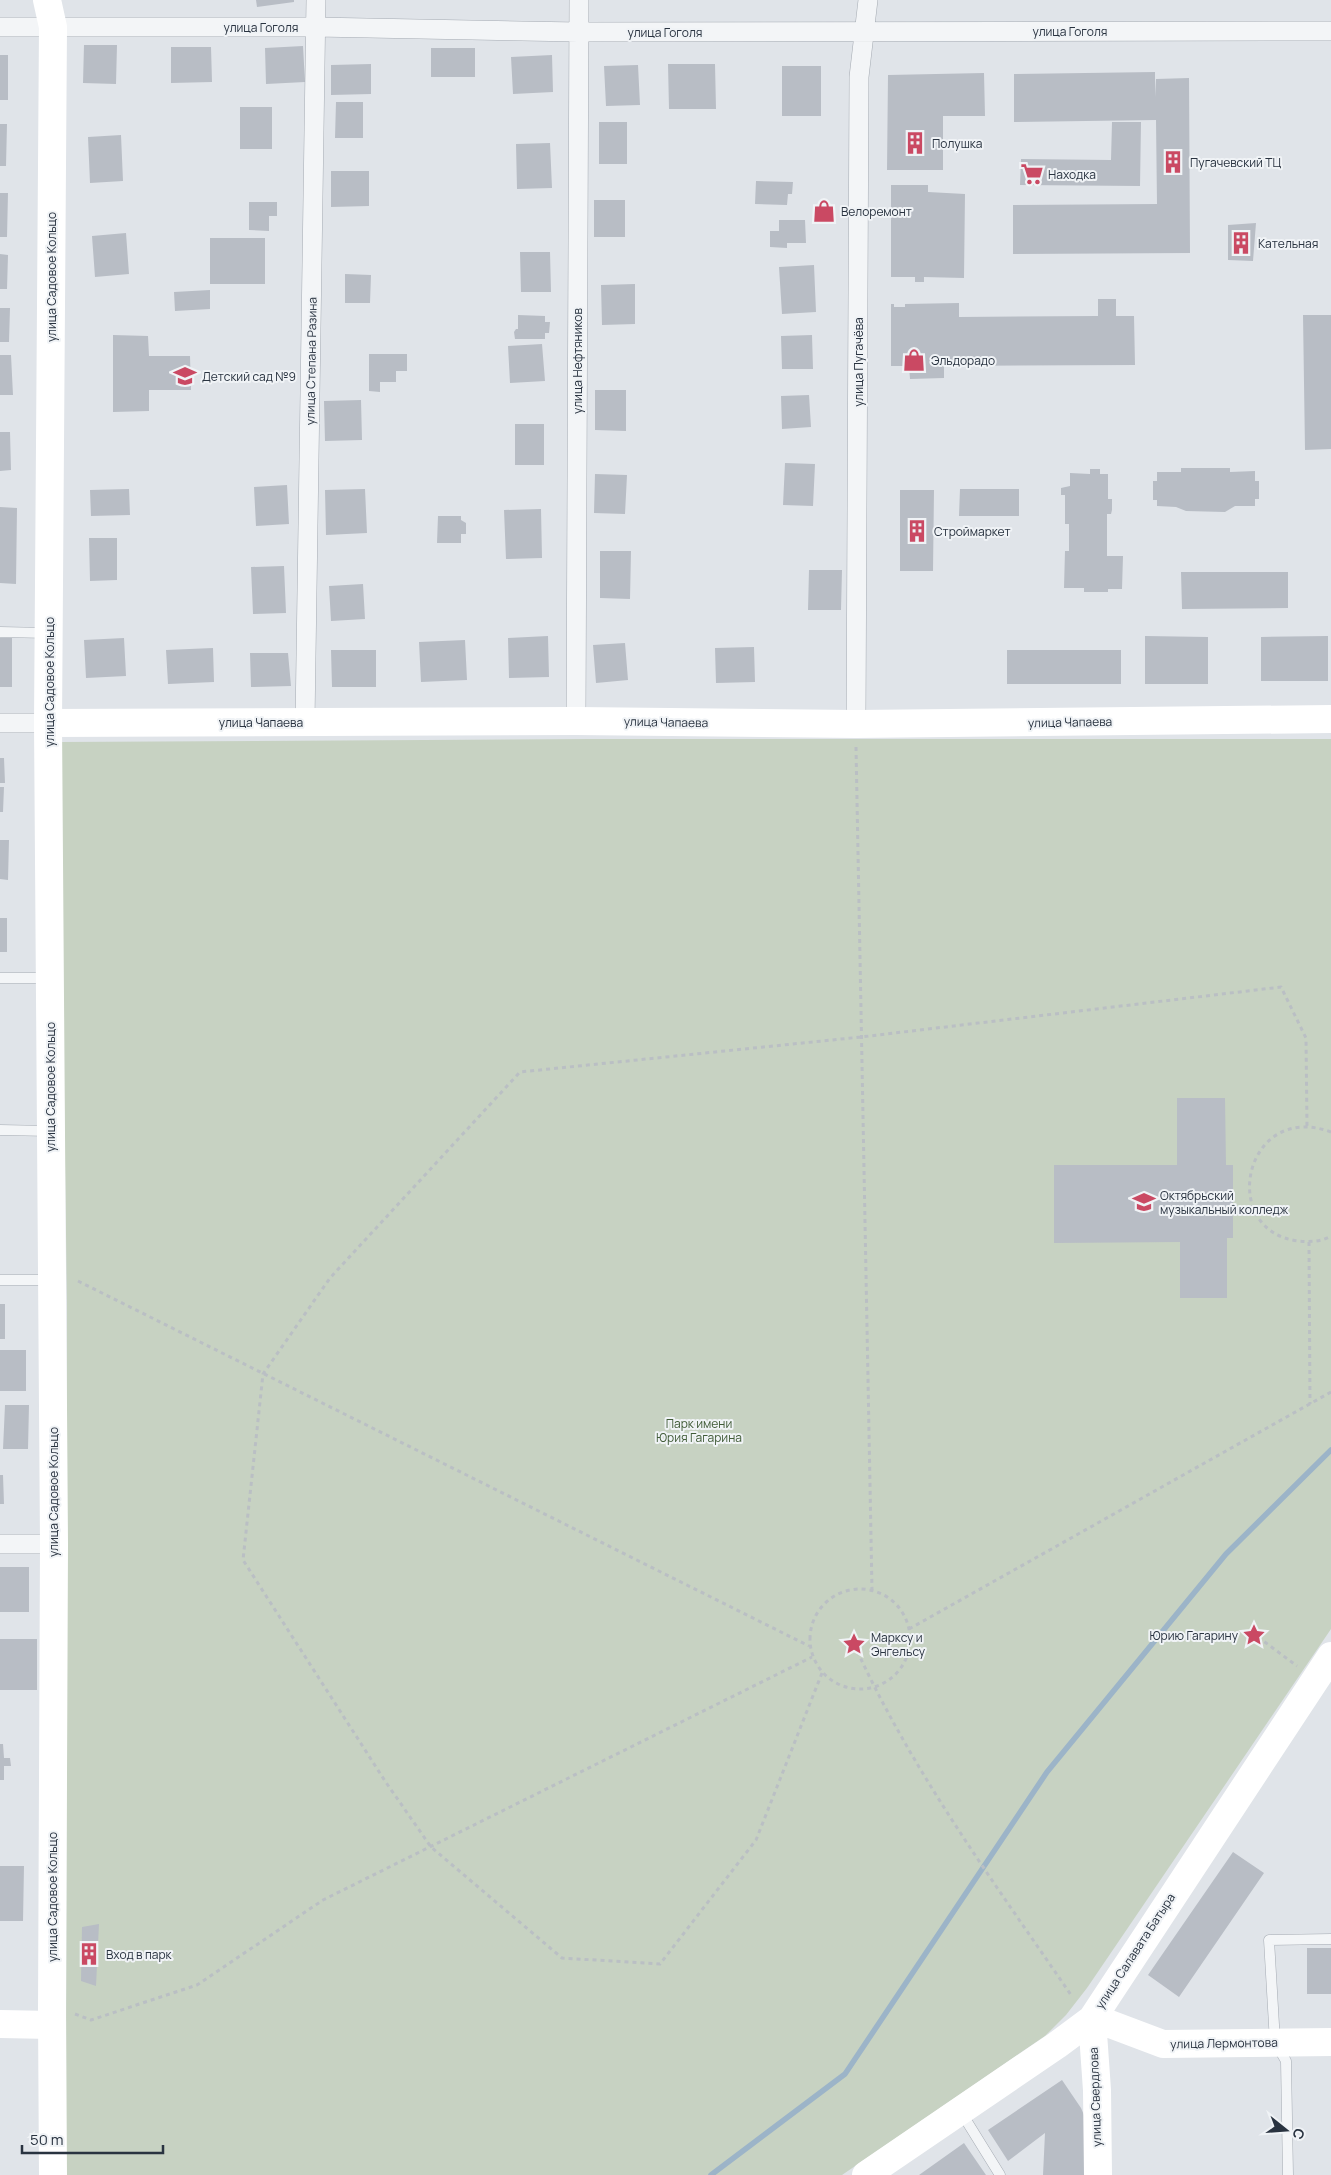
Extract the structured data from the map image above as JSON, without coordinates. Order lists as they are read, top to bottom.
{
  "streets": {
    "street": [
      "улица Гоголя",
      "улица Садовое Кольцо",
      "улица Степана Разина",
      "улица Нефтяников",
      "улица Пугачёва",
      "улица Чапаева",
      "улица Салавата Батыра",
      "улица Лермонтова",
      "улица Свердлова"
    ]
  },
  "crossings": [
    ["улица Гоголя", "улица Садовое Кольцо"],
    ["улица Гоголя", "улица Степана Разина"],
    ["улица Гоголя", "улица Нефтяников"],
    ["улица Гоголя", "улица Пугачёва"],
    ["улица Садовое Кольцо", "улица Чапаева"],
    ["улица Степана Разина", "улица Чапаева"],
    ["улица Нефтяников", "улица Чапаева"],
    ["улица Пугачёва", "улица Чапаева"],
    ["улица Салавата Батыра", "улица Лермонтова"],
    ["улица Салавата Батыра", "улица Свердлова"],
    ["улица Лермонтова", "улица Свердлова"]
  ],
  "parks": ["Парк имени Юрия Гагарина"],
  "places": {
    "building": [
      "Полушка",
      "Пугачевский ТЦ",
      "Кательная",
      "Строймаркет",
      "Вход в парк"
    ],
    "supermarket": ["Находка"],
    "shop": ["Велоремонт", "Эльдорадо"],
    "school or university": ["Детский сад №9", "Октябрьский музыкальный колледж"],
    "place": ["Юрию Гагарину", "Марксу и Энгельсу"]
  },
  "scale_bar": "50 m",
  "north": "right"
}
